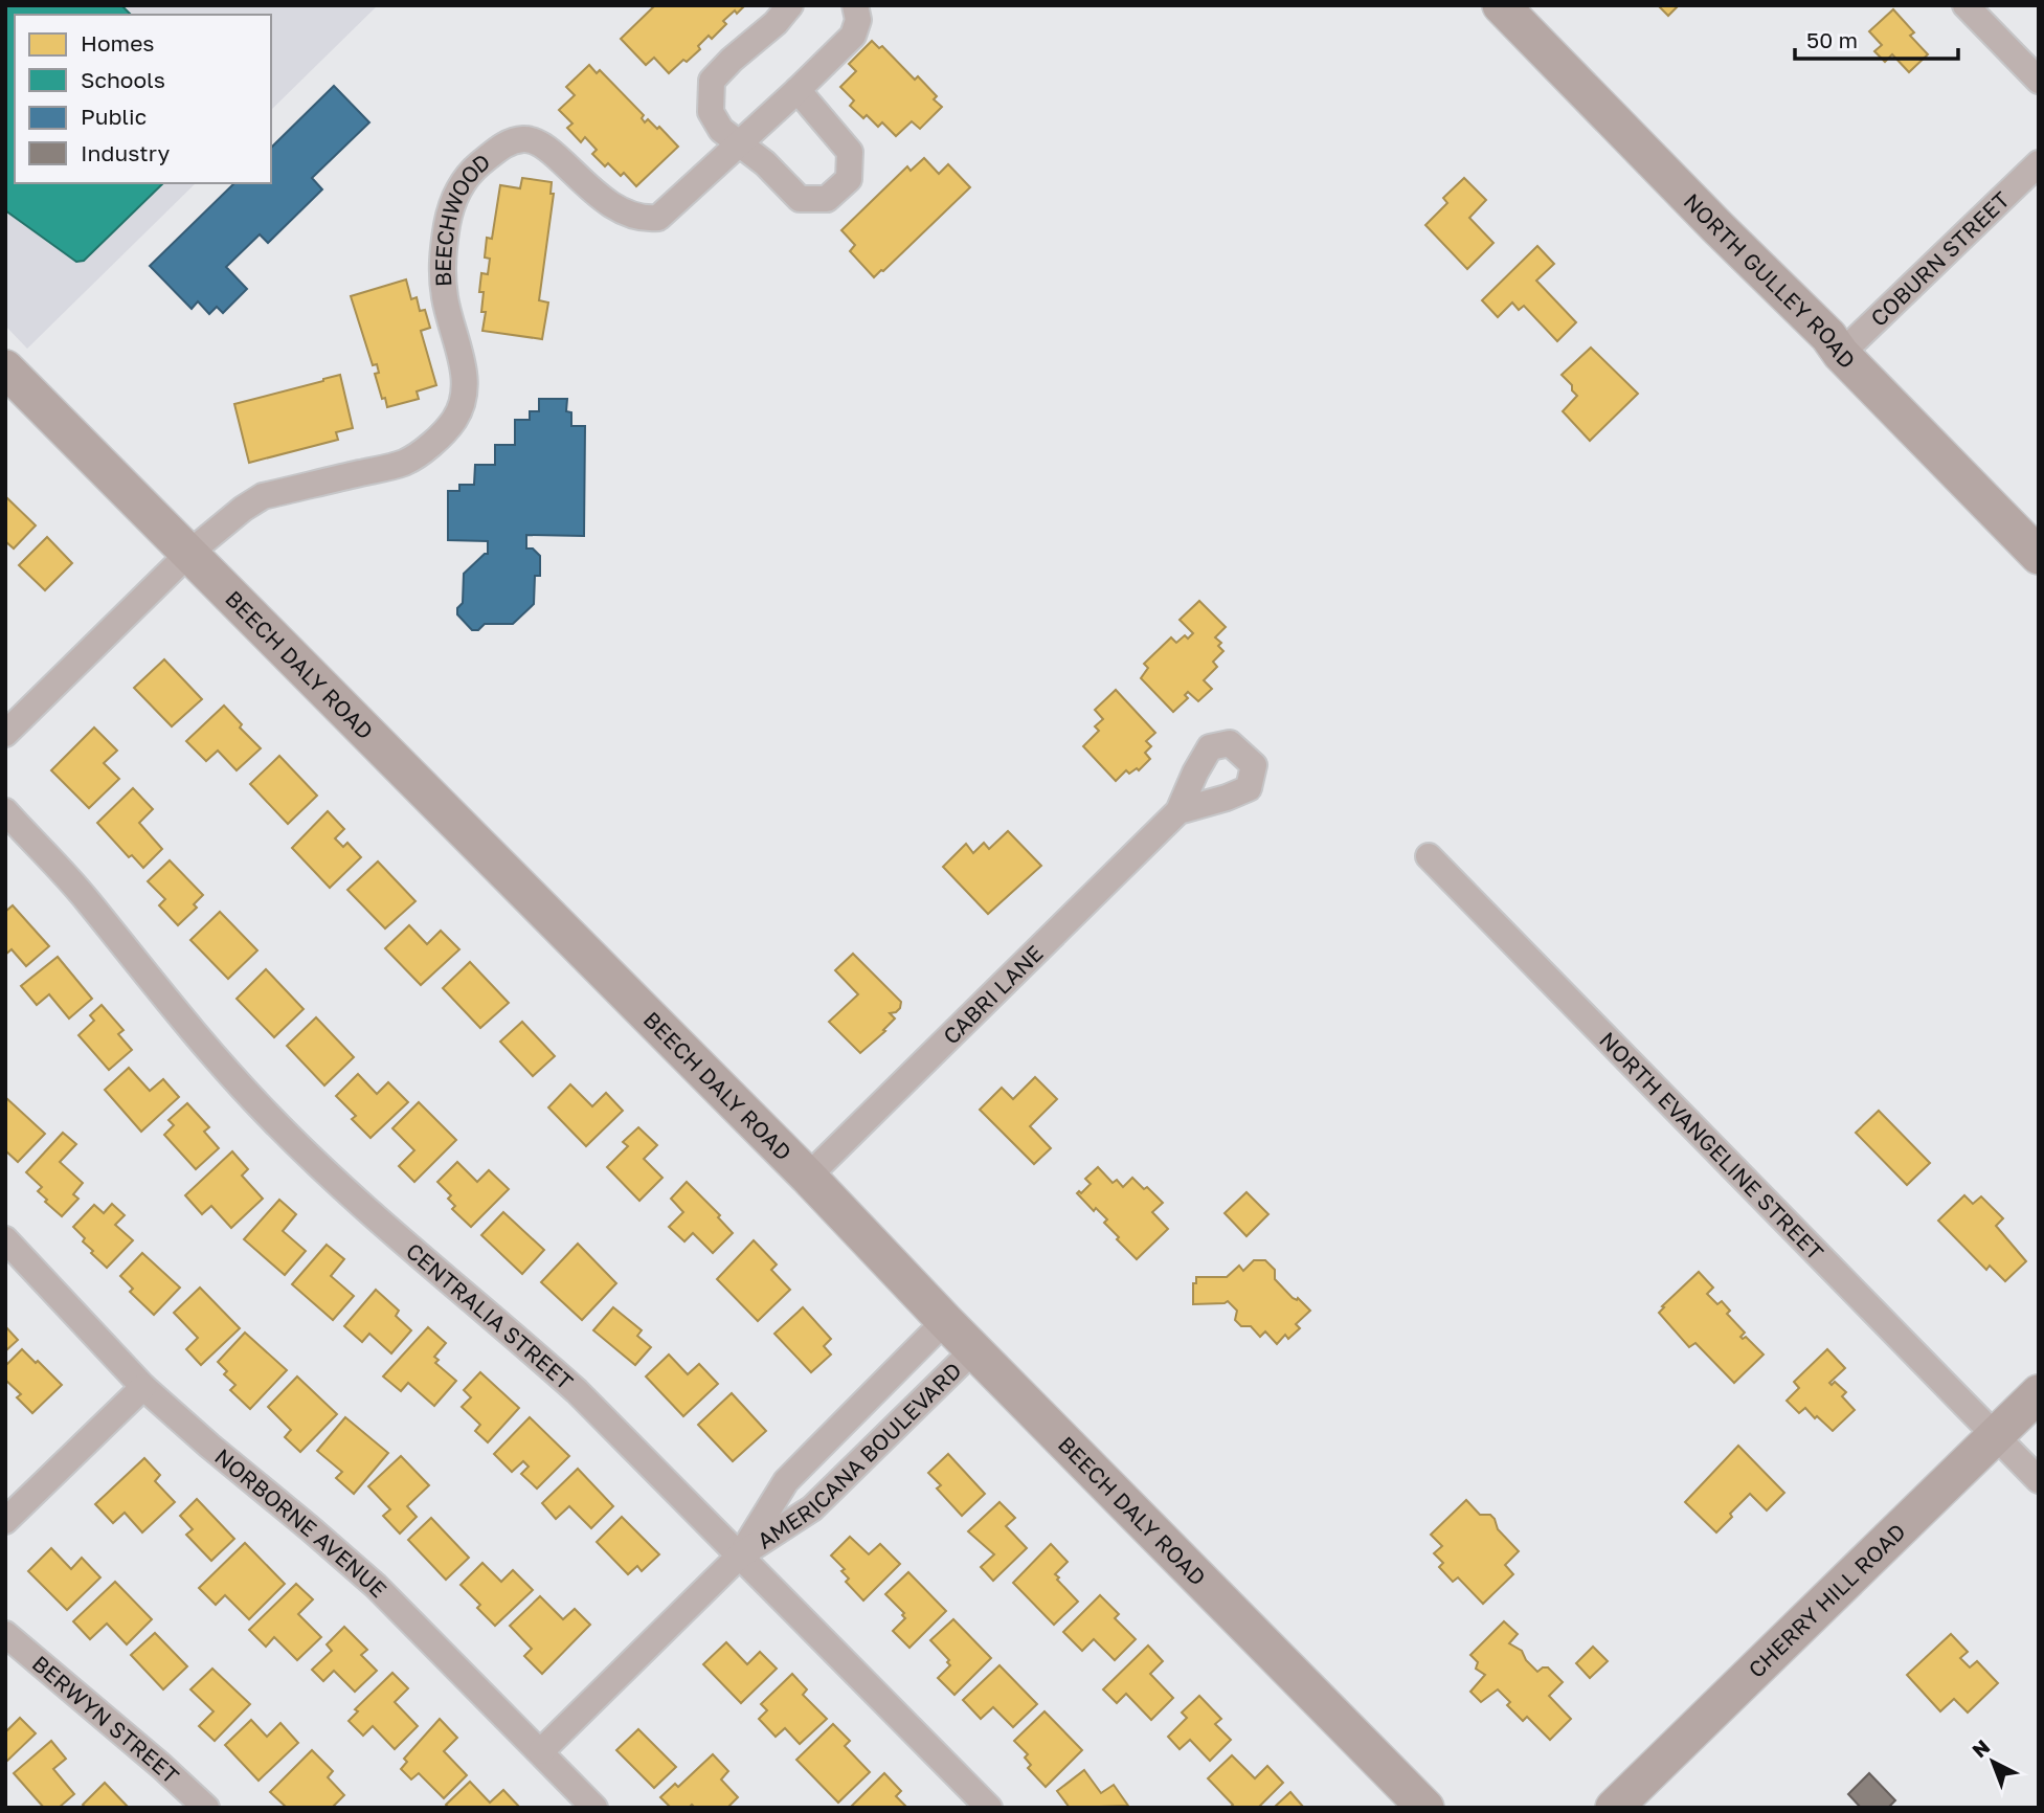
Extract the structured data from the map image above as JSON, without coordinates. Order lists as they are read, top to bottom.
{
  "streets": {
    "main road": ["NORTH GULLEY ROAD", "BEECH DALY ROAD", "CHERRY HILL ROAD"],
    "street": [
      "BEECHWOOD",
      "COBURN STREET",
      "CABRI LANE",
      "NORTH EVANGELINE STREET",
      "CENTRALIA STREET",
      "AMERICANA BOULEVARD",
      "NORBORNE AVENUE",
      "BERWYN STREET"
    ]
  },
  "crossings": [
    ["BEECHWOOD", "BEECH DALY ROAD"],
    ["COBURN STREET", "NORTH GULLEY ROAD"],
    ["BEECH DALY ROAD", "CABRI LANE"],
    ["BEECH DALY ROAD", "AMERICANA BOULEVARD"],
    ["NORTH EVANGELINE STREET", "CHERRY HILL ROAD"],
    ["CENTRALIA STREET", "AMERICANA BOULEVARD"],
    ["AMERICANA BOULEVARD", "NORBORNE AVENUE"]
  ],
  "legend": [
    "Homes",
    "Schools",
    "Public",
    "Industry"
  ],
  "scale_bar": "50 m",
  "north": "top left"
}
